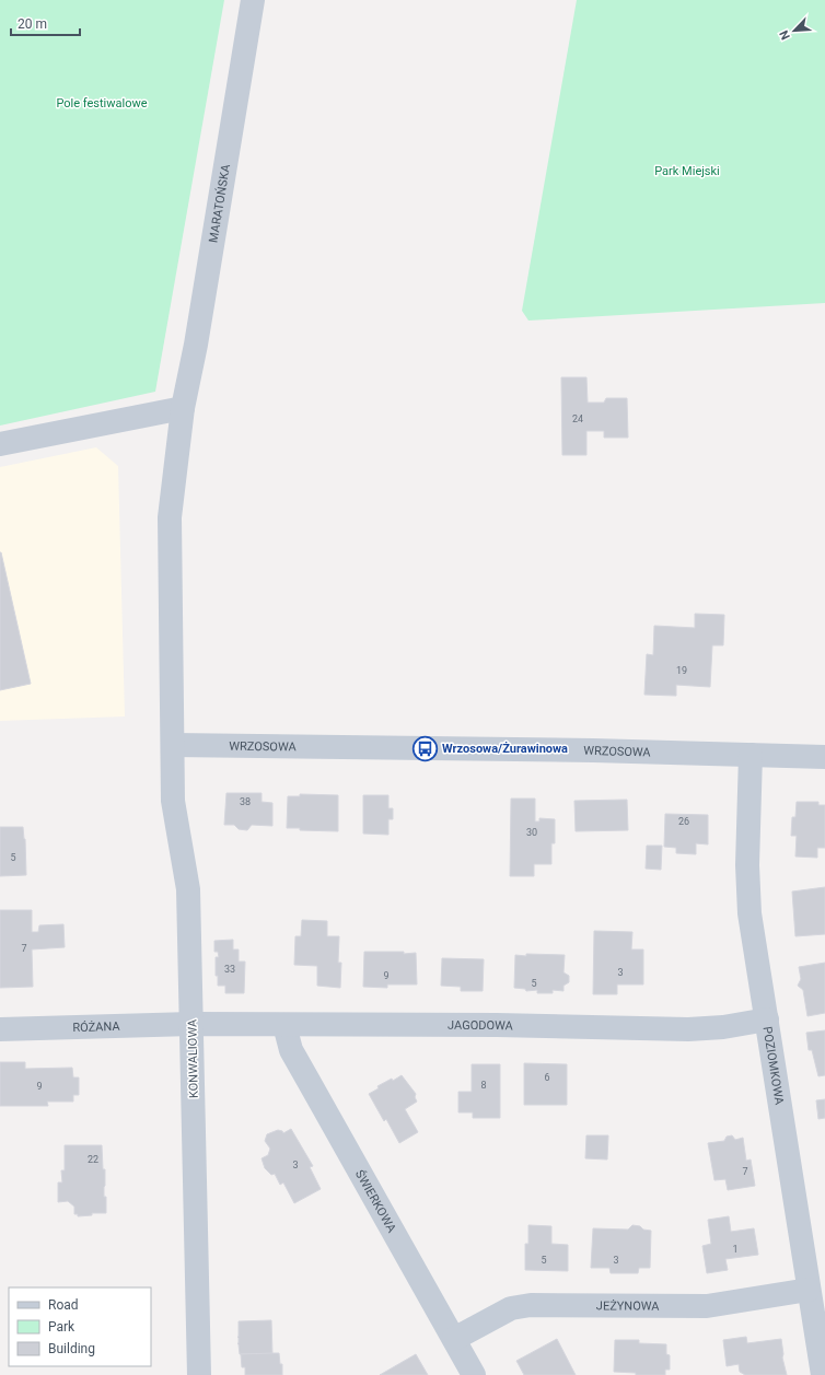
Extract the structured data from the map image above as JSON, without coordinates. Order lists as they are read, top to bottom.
{
  "streets": {
    "street": [
      "MARATOŃSKA",
      "WRZOSOWA",
      "JAGODOWA",
      "RÓŻANA",
      "KONWALIOWA",
      "POZIOMKOWA",
      "ŚWIERKOWA",
      "JEŻYNOWA"
    ]
  },
  "crossings": [
    ["MARATOŃSKA", "WRZOSOWA"],
    ["MARATOŃSKA", "KONWALIOWA"],
    ["WRZOSOWA", "KONWALIOWA"],
    ["WRZOSOWA", "POZIOMKOWA"],
    ["JAGODOWA", "RÓŻANA"],
    ["JAGODOWA", "KONWALIOWA"],
    ["JAGODOWA", "POZIOMKOWA"],
    ["JAGODOWA", "ŚWIERKOWA"],
    ["RÓŻANA", "KONWALIOWA"],
    ["POZIOMKOWA", "JEŻYNOWA"],
    ["ŚWIERKOWA", "JEŻYNOWA"]
  ],
  "parks": ["Pole festiwalowe", "Park Miejski"],
  "places": {
    "bus stop": ["Wrzosowa/Żurawinowa"]
  },
  "house_numbers": [
    "24",
    "19",
    "38",
    "26",
    "30",
    "5",
    "7",
    "33",
    "3",
    "9",
    "5",
    "6",
    "8",
    "9",
    "22",
    "3",
    "7",
    "1",
    "5",
    "3"
  ],
  "legend": ["Road", "Park", "Building"],
  "scale_bar": "20 m",
  "north": "bottom left"
}
